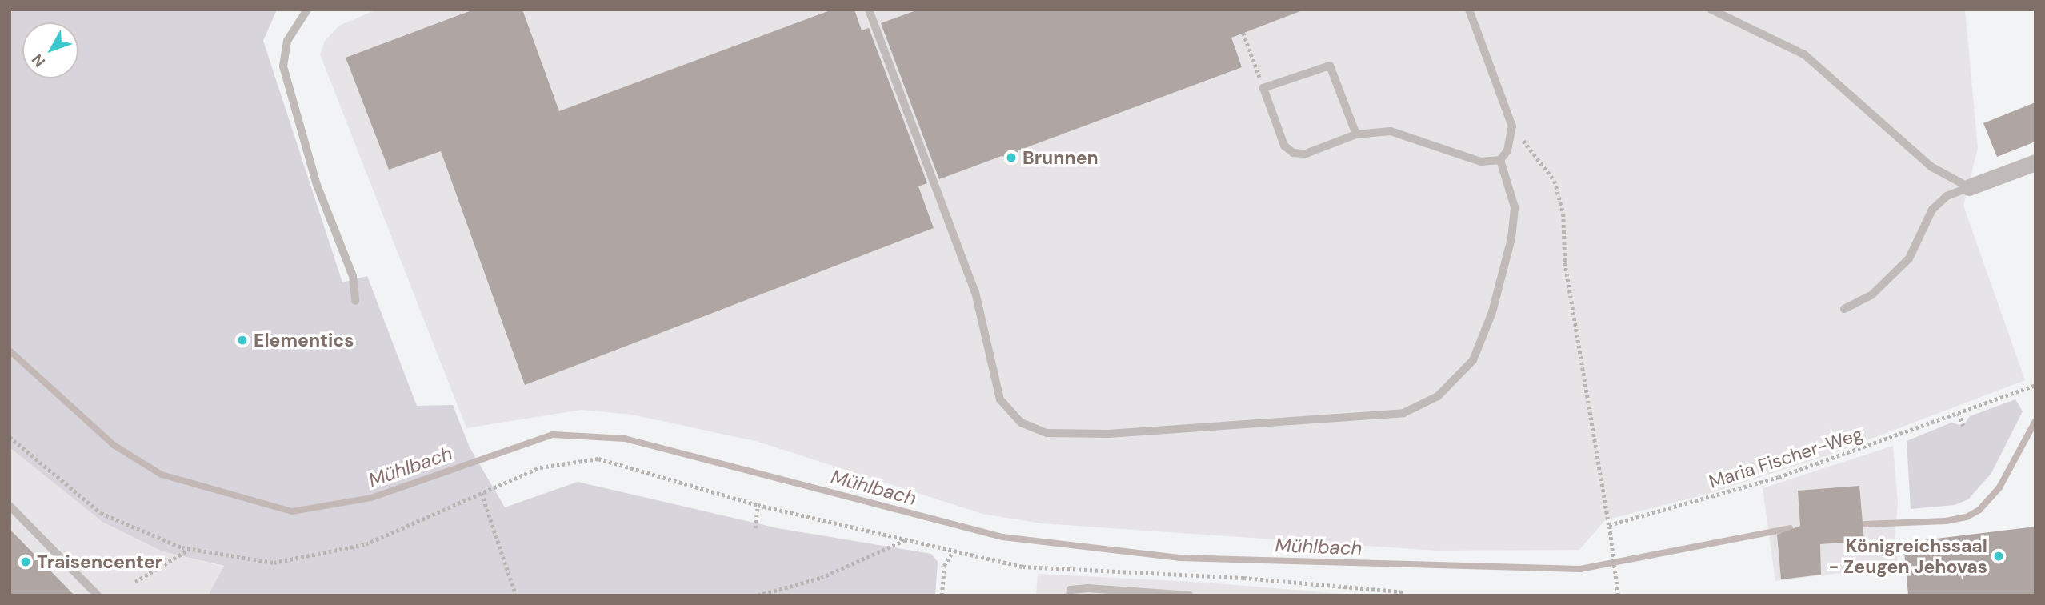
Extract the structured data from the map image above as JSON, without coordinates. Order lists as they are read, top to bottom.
{
  "streets": {
    "path": ["Maria Fischer-Weg"]
  },
  "water": ["Mühlbach"],
  "places": [
    "Brunnen",
    "Elementics",
    "Königreichssaal - Zeugen Jehovas",
    "Traisencenter"
  ],
  "north": "bottom left"
}
